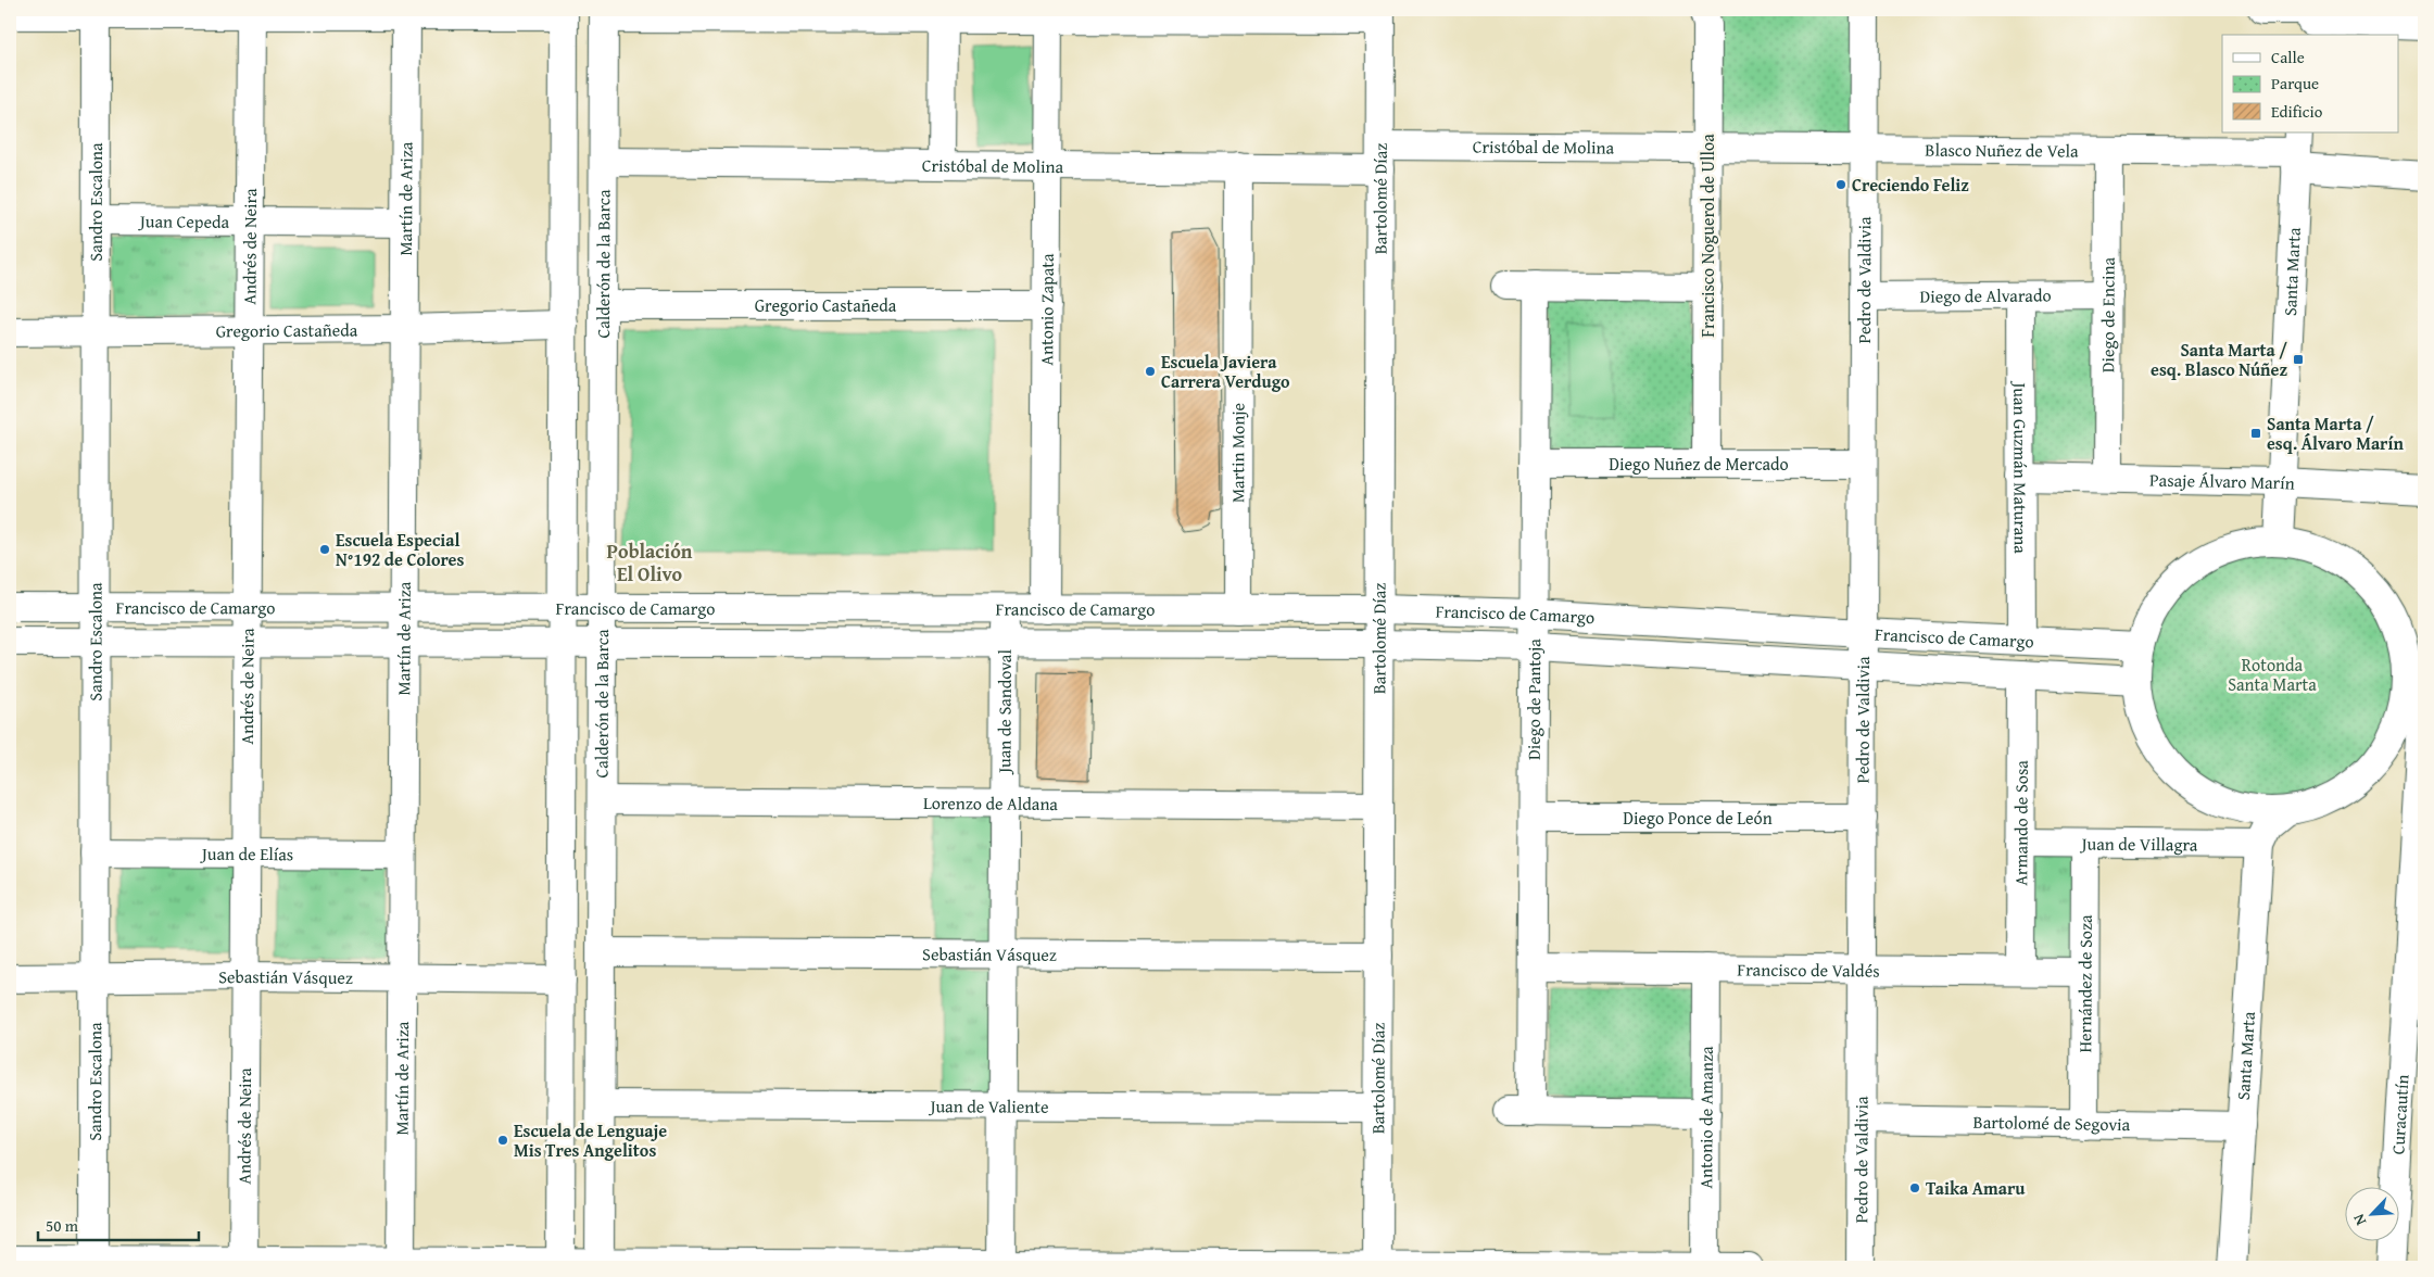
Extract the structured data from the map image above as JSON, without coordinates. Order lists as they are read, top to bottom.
{
  "streets": {
    "street": [
      "Cristóbal de Molina",
      "Blasco Nuñez de Vela",
      "Martín de Ariza",
      "Bartolomé Díaz",
      "Sandro Escalona",
      "Juan Cepeda",
      "Francisco Noguerol de Ulloa",
      "Andrés de Neira",
      "Calderón de la Barca",
      "Santa Marta",
      "Pedro de Valdivia",
      "Diego de Alvarado",
      "Gregorio Castañeda",
      "Antonio Zapata",
      "Diego de Encina",
      "Martin Monje",
      "Diego Nuñez de Mercado",
      "Juan Guzmán Maturana",
      "Pasaje Álvaro Marín",
      "Francisco de Camargo",
      "Diego de Pantoja",
      "Juan de Sandoval",
      "Lorenzo de Aldana",
      "Diego Ponce de León",
      "Armando de Sosa",
      "Juan de Villagra",
      "Juan de Elías",
      "Sebastián Vásquez",
      "Francisco de Valdés",
      "Hernández de Soza",
      "Juan de Valiente",
      "Curacautín",
      "Antonio de Amanza",
      "Bartolomé de Segovia"
    ]
  },
  "crossings": [
    ["Cristóbal de Molina", "Blasco Nuñez de Vela"],
    ["Cristóbal de Molina", "Bartolomé Díaz"],
    ["Cristóbal de Molina", "Francisco Noguerol de Ulloa"],
    ["Cristóbal de Molina", "Calderón de la Barca"],
    ["Cristóbal de Molina", "Antonio Zapata"],
    ["Cristóbal de Molina", "Martin Monje"],
    ["Blasco Nuñez de Vela", "Francisco Noguerol de Ulloa"],
    ["Blasco Nuñez de Vela", "Santa Marta"],
    ["Blasco Nuñez de Vela", "Pedro de Valdivia"],
    ["Blasco Nuñez de Vela", "Diego de Encina"],
    ["Martín de Ariza", "Juan Cepeda"],
    ["Martín de Ariza", "Gregorio Castañeda"],
    ["Martín de Ariza", "Francisco de Camargo"],
    ["Martín de Ariza", "Juan de Elías"],
    ["Martín de Ariza", "Sebastián Vásquez"],
    ["Bartolomé Díaz", "Francisco de Camargo"],
    ["Bartolomé Díaz", "Lorenzo de Aldana"],
    ["Bartolomé Díaz", "Sebastián Vásquez"],
    ["Bartolomé Díaz", "Juan de Valiente"],
    ["Sandro Escalona", "Juan Cepeda"],
    ["Sandro Escalona", "Gregorio Castañeda"],
    ["Sandro Escalona", "Francisco de Camargo"],
    ["Sandro Escalona", "Juan de Elías"],
    ["Sandro Escalona", "Sebastián Vásquez"],
    ["Juan Cepeda", "Andrés de Neira"],
    ["Francisco Noguerol de Ulloa", "Diego Nuñez de Mercado"],
    ["Andrés de Neira", "Gregorio Castañeda"],
    ["Andrés de Neira", "Francisco de Camargo"],
    ["Andrés de Neira", "Juan de Elías"],
    ["Andrés de Neira", "Sebastián Vásquez"],
    ["Calderón de la Barca", "Gregorio Castañeda"],
    ["Calderón de la Barca", "Francisco de Camargo"],
    ["Calderón de la Barca", "Lorenzo de Aldana"],
    ["Calderón de la Barca", "Sebastián Vásquez"],
    ["Calderón de la Barca", "Juan de Valiente"],
    ["Santa Marta", "Pasaje Álvaro Marín"],
    ["Santa Marta", "Juan de Villagra"],
    ["Santa Marta", "Bartolomé de Segovia"],
    ["Pedro de Valdivia", "Diego de Alvarado"],
    ["Pedro de Valdivia", "Diego Nuñez de Mercado"],
    ["Pedro de Valdivia", "Francisco de Camargo"],
    ["Pedro de Valdivia", "Diego Ponce de León"],
    ["Pedro de Valdivia", "Francisco de Valdés"],
    ["Pedro de Valdivia", "Bartolomé de Segovia"],
    ["Diego de Alvarado", "Diego de Encina"],
    ["Diego de Alvarado", "Juan Guzmán Maturana"],
    ["Gregorio Castañeda", "Antonio Zapata"],
    ["Antonio Zapata", "Francisco de Camargo"],
    ["Diego de Encina", "Pasaje Álvaro Marín"],
    ["Martin Monje", "Francisco de Camargo"],
    ["Diego Nuñez de Mercado", "Diego de Pantoja"],
    ["Juan Guzmán Maturana", "Pasaje Álvaro Marín"],
    ["Juan Guzmán Maturana", "Francisco de Camargo"],
    ["Francisco de Camargo", "Diego de Pantoja"],
    ["Francisco de Camargo", "Juan de Sandoval"],
    ["Francisco de Camargo", "Armando de Sosa"],
    ["Diego de Pantoja", "Diego Ponce de León"],
    ["Diego de Pantoja", "Francisco de Valdés"],
    ["Diego de Pantoja", "Antonio de Amanza"],
    ["Juan de Sandoval", "Lorenzo de Aldana"],
    ["Juan de Sandoval", "Sebastián Vásquez"],
    ["Juan de Sandoval", "Juan de Valiente"],
    ["Armando de Sosa", "Juan de Villagra"],
    ["Armando de Sosa", "Francisco de Valdés"],
    ["Juan de Villagra", "Hernández de Soza"],
    ["Francisco de Valdés", "Hernández de Soza"],
    ["Francisco de Valdés", "Antonio de Amanza"],
    ["Hernández de Soza", "Bartolomé de Segovia"]
  ],
  "districts": ["Población El Olivo"],
  "parks": ["Rotonda Santa Marta"],
  "places": {
    "other": [
      "Creciendo Feliz",
      "Escuela Javiera Carrera Verdugo",
      "Escuela Especial N°192 de Colores",
      "Escuela de Lenguaje Mis Tres Angelitos",
      "Taika Amaru"
    ],
    "transit": ["Santa Marta / esq. Blasco Núñez", "Santa Marta / esq. Álvaro Marín"]
  },
  "legend": ["Calle", "Parque", "Edificio"],
  "scale_bar": "50 m",
  "north": "bottom left"
}
